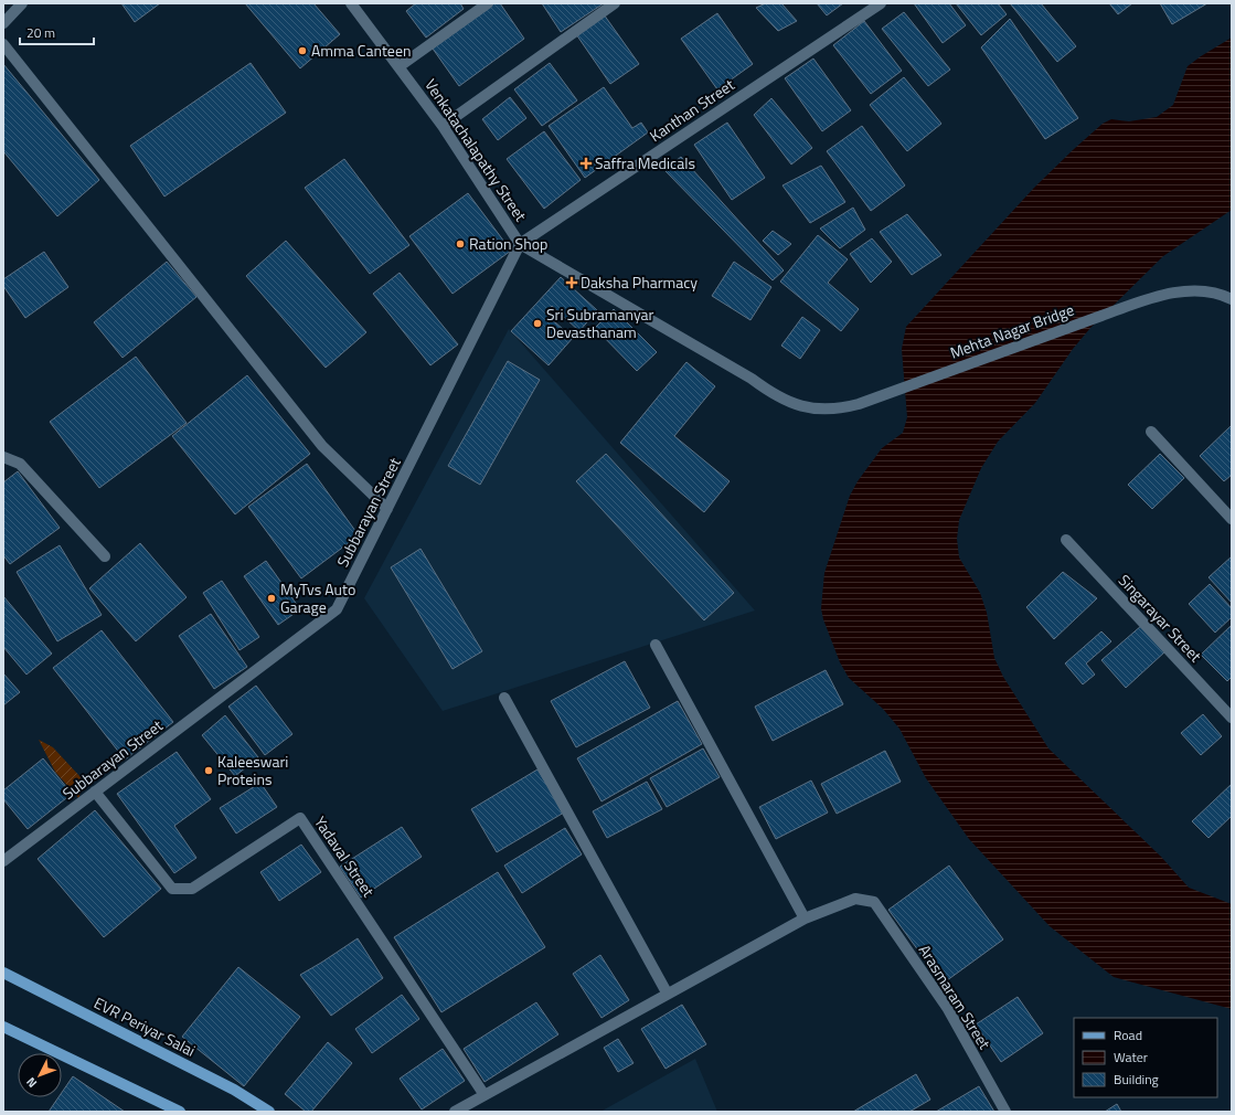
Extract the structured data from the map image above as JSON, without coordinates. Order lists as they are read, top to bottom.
{
  "streets": {
    "main road": ["EVR Periyar Salai"],
    "street": [
      "Kanthan Street",
      "Venkatachalapathy Street",
      "Mehta Nagar Bridge",
      "Subbarayan Street",
      "Singarayar Street",
      "Yadaval Street",
      "Arasmaram Street"
    ]
  },
  "crossings": [
    ["Kanthan Street", "Venkatachalapathy Street"],
    ["Kanthan Street", "Subbarayan Street"],
    ["Venkatachalapathy Street", "Mehta Nagar Bridge"],
    ["Venkatachalapathy Street", "Subbarayan Street"],
    ["Subbarayan Street", "Yadaval Street"]
  ],
  "places": {
    "other": [
      "Amma Canteen",
      "Ration Shop",
      "Sri Subramanyar Devasthanam",
      "MyTvs Auto Garage",
      "Kaleeswari Proteins"
    ],
    "health": ["Saffra Medicals", "Daksha Pharmacy"]
  },
  "legend": ["Road", "Water", "Building"],
  "scale_bar": "20 m",
  "north": "bottom left"
}
